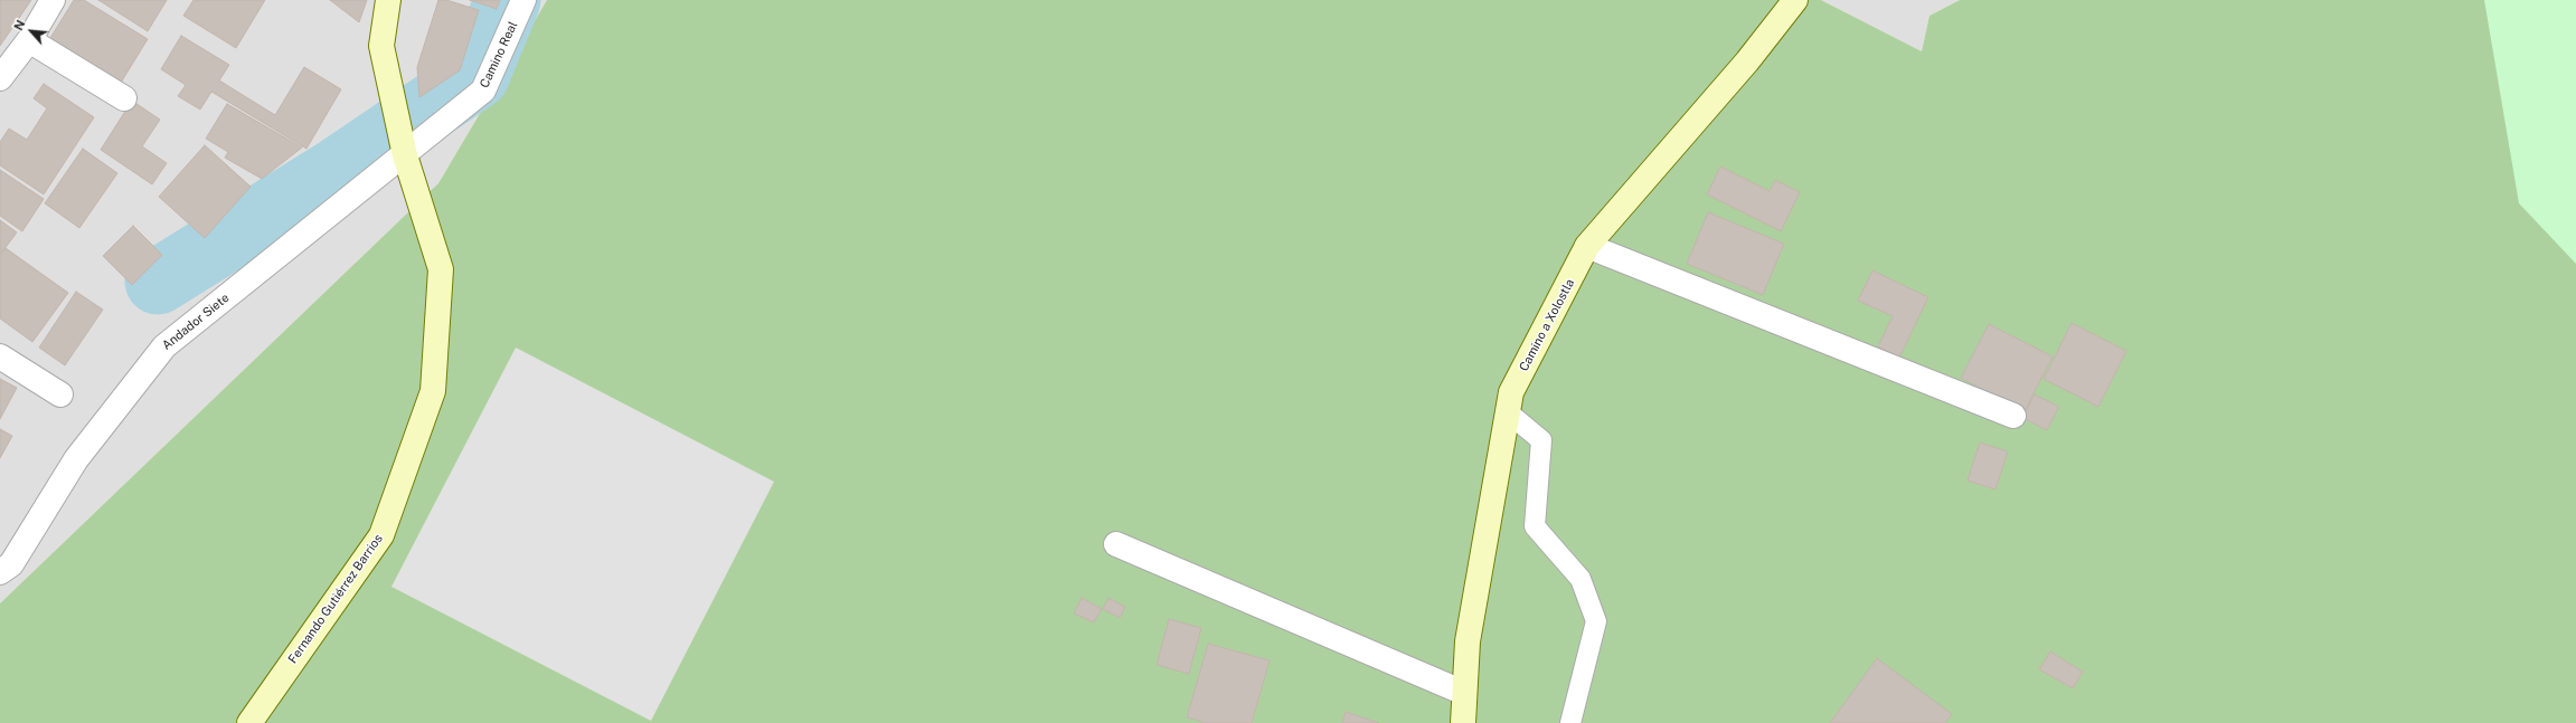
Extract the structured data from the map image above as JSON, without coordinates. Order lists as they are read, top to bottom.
{
  "streets": {
    "street": [
      "Camino Real",
      "Andador Siete",
      "Camino a Xolostla",
      "Fernando Gutiérrez Barrios"
    ]
  },
  "crossings": [
    ["Camino Real", "Andador Siete"],
    ["Camino Real", "Fernando Gutiérrez Barrios"],
    ["Andador Siete", "Fernando Gutiérrez Barrios"]
  ],
  "north": "top left"
}
